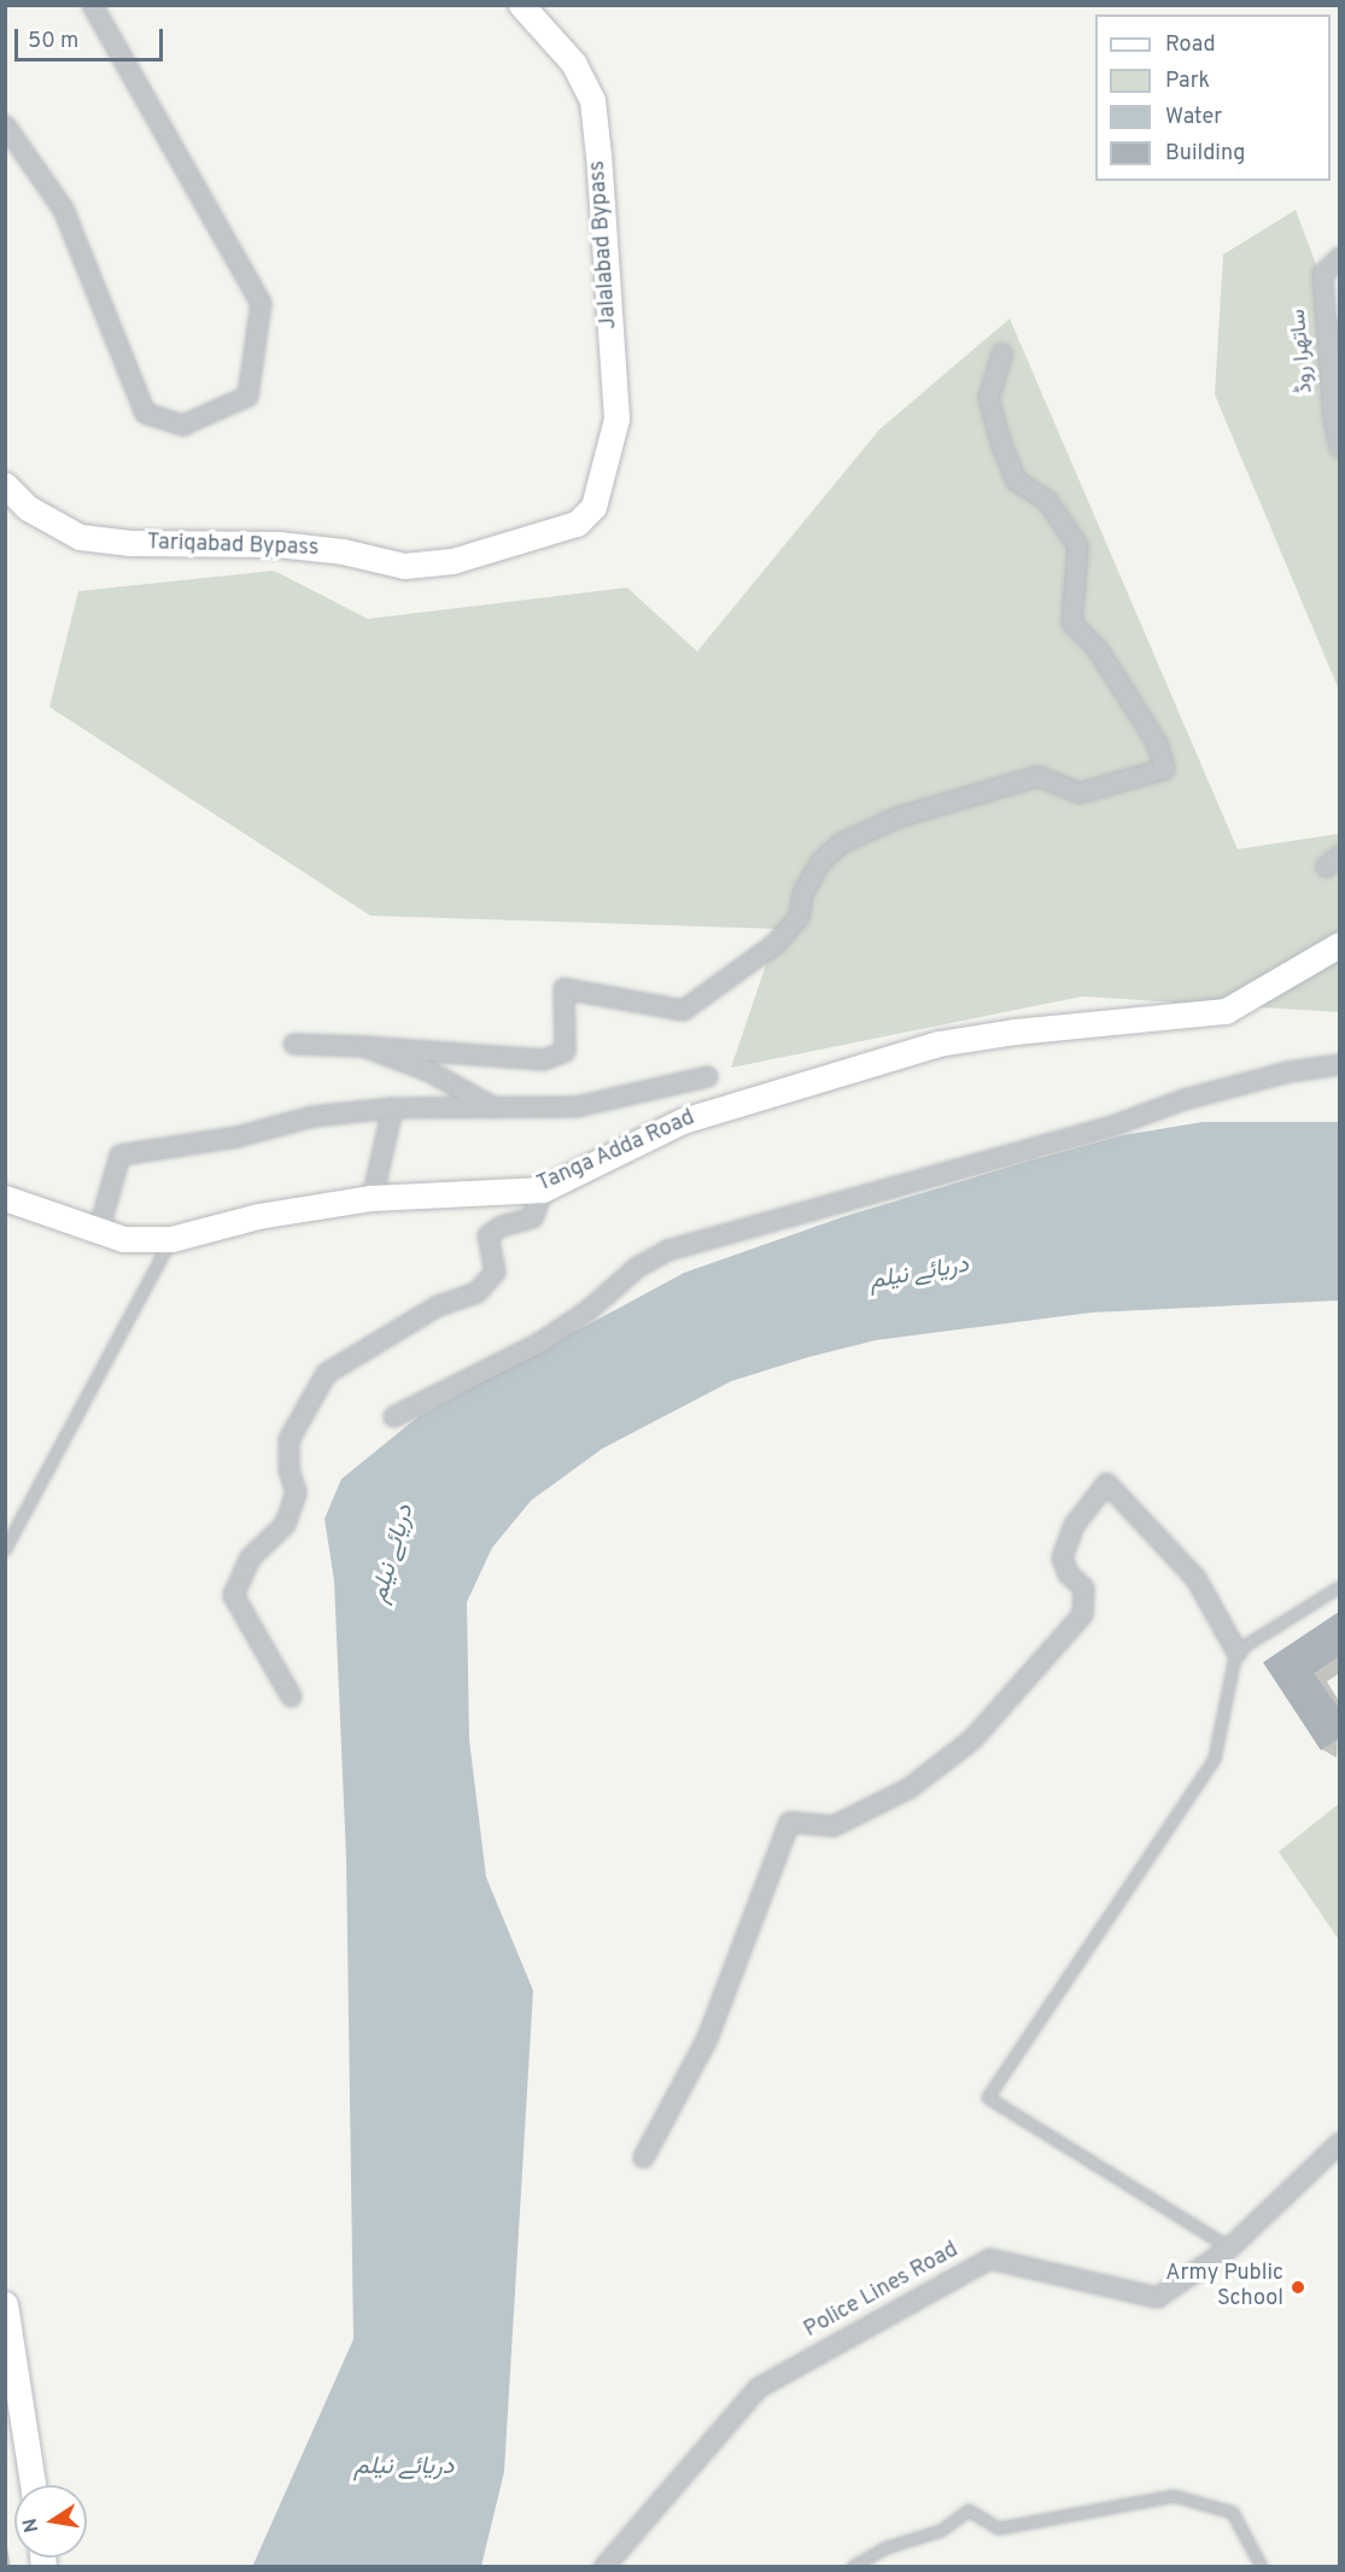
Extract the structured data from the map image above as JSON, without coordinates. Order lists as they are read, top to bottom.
{
  "streets": {
    "main road": ["Jalalabad Bypass", "Tariqabad Bypass", "Tanga Adda Road"],
    "street": ["ساتھرا روڈ", "Police Lines Road"]
  },
  "crossings": [
    ["Jalalabad Bypass", "Tariqabad Bypass"]
  ],
  "water": ["دریائے نیلم"],
  "places": ["Army Public School"],
  "legend": [
    "Road",
    "Park",
    "Water",
    "Building"
  ],
  "scale_bar": "50 m",
  "north": "left"
}
